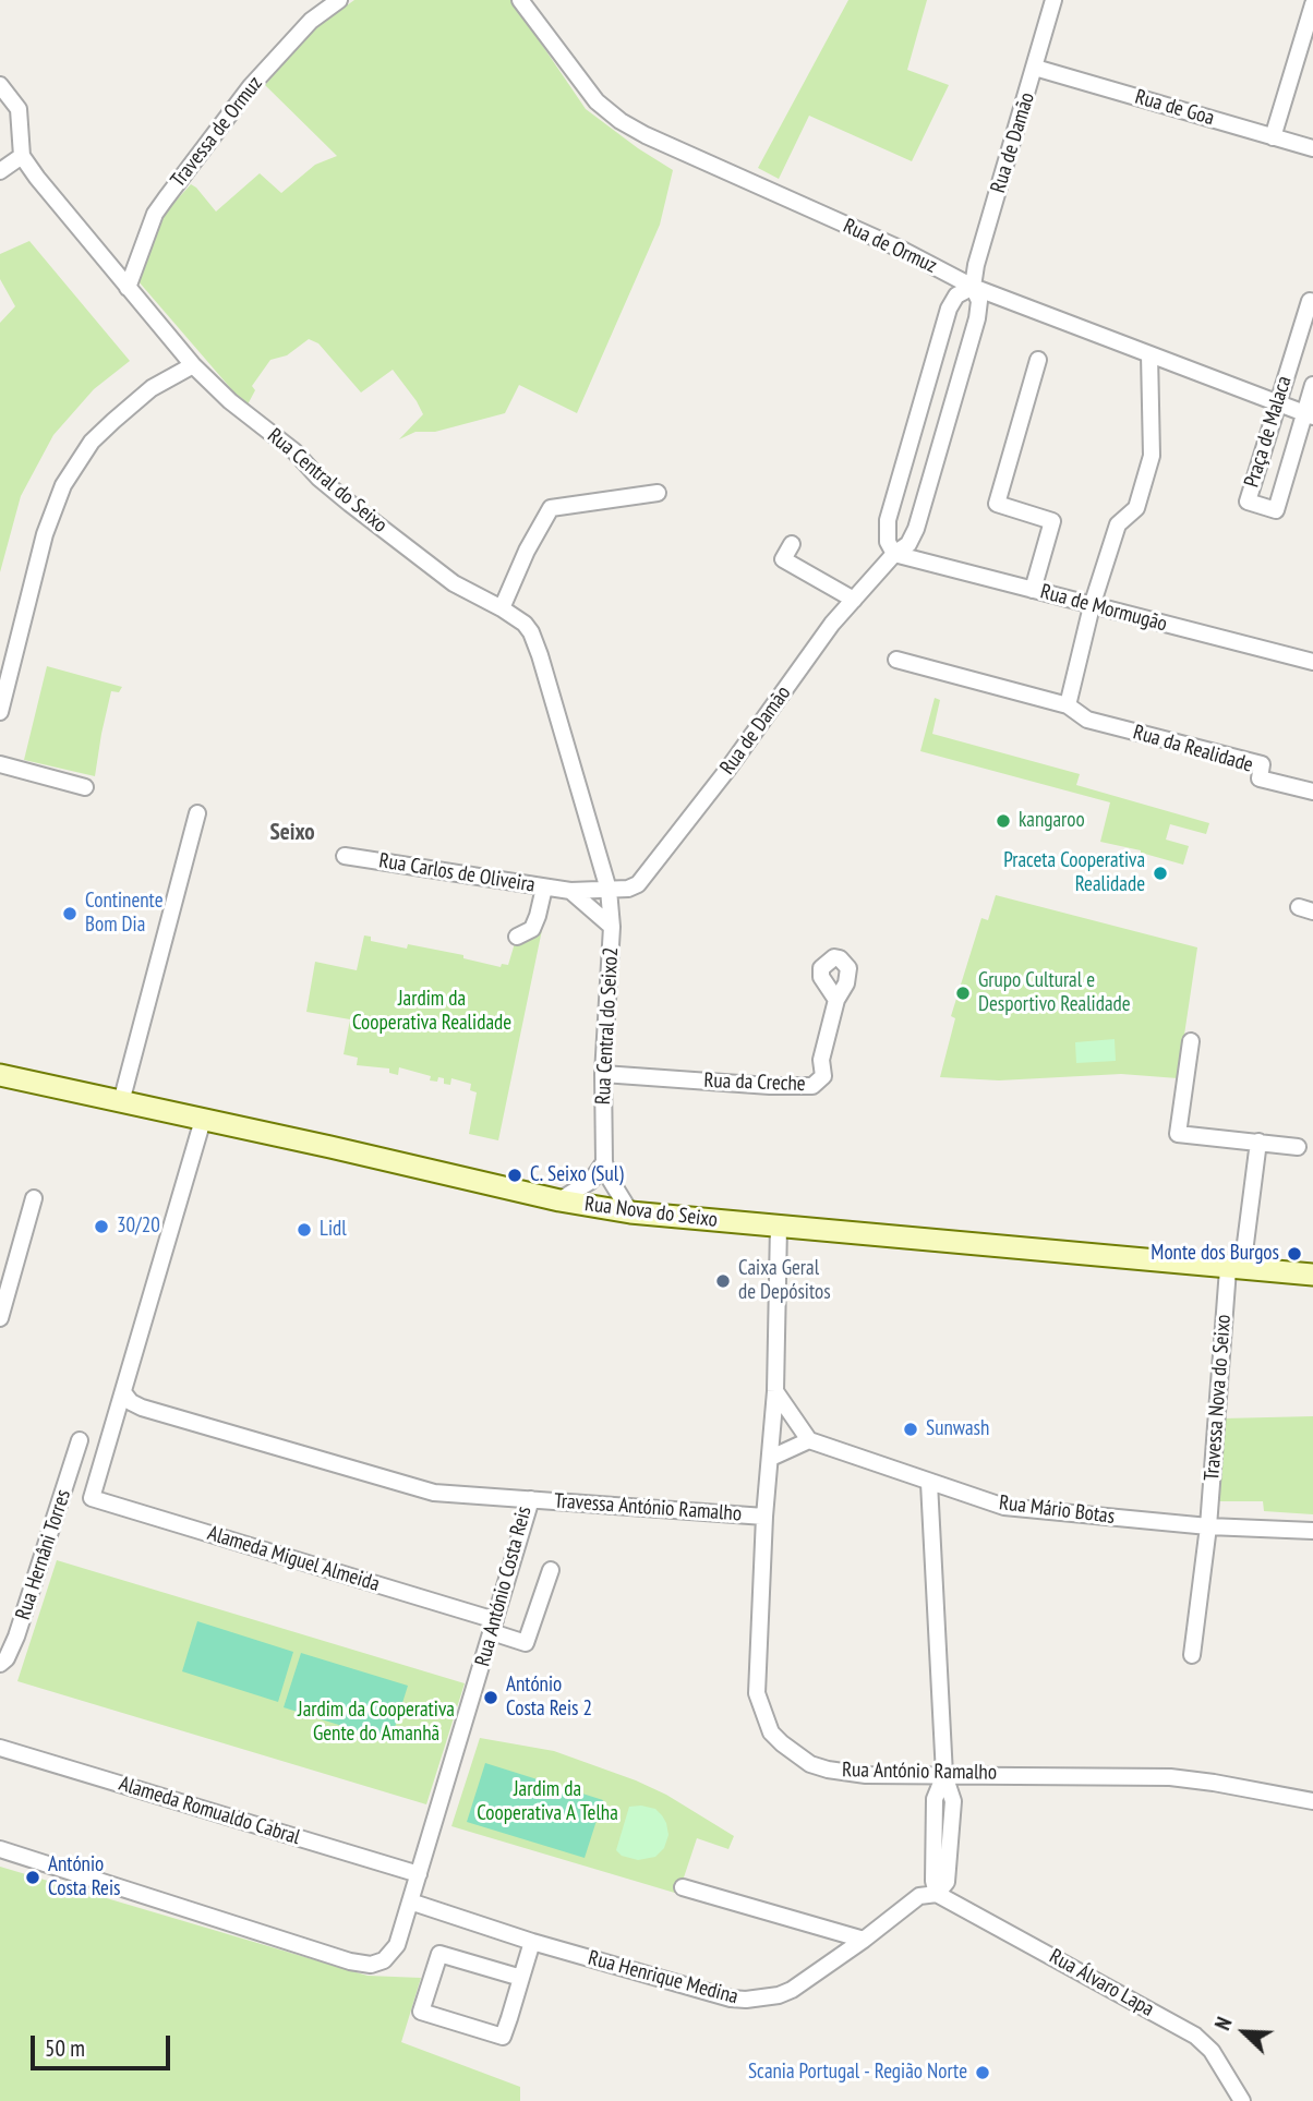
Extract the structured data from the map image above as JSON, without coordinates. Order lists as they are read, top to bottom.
{
  "streets": {
    "main road": ["Rua Nova do Seixo"],
    "street": [
      "Rua de Goa",
      "Travessa de Ormuz",
      "Rua de Damão",
      "Rua de Ormuz",
      "Praça de Malaca",
      "Rua Central do Seixo",
      "Rua de Mormugão",
      "Rua da Realidade",
      "Rua Carlos de Oliveira",
      "Rua Central do Seixo2",
      "Rua da Creche",
      "Travessa Nova do Seixo",
      "Travessa António Ramalho",
      "Rua Mário Botas",
      "Rua Hernâni Torres",
      "Alameda Miguel Almeida",
      "Rua António Costa Reis",
      "Rua António Ramalho",
      "Alameda Romualdo Cabral",
      "Rua Henrique Medina",
      "Rua Álvaro Lapa"
    ]
  },
  "crossings": [
    ["Rua de Goa", "Rua de Damão"],
    ["Travessa de Ormuz", "Rua Central do Seixo"],
    ["Rua de Damão", "Rua de Ormuz"],
    ["Rua de Damão", "Rua Central do Seixo"],
    ["Rua de Damão", "Rua de Mormugão"],
    ["Rua de Damão", "Rua Carlos de Oliveira"],
    ["Rua de Damão", "Rua Central do Seixo2"],
    ["Rua de Ormuz", "Praça de Malaca"],
    ["Rua Central do Seixo", "Rua Carlos de Oliveira"],
    ["Rua Central do Seixo", "Rua Central do Seixo2"],
    ["Rua Carlos de Oliveira", "Rua Central do Seixo2"],
    ["Rua Central do Seixo2", "Rua da Creche"],
    ["Rua Central do Seixo2", "Rua Nova do Seixo"],
    ["Rua Nova do Seixo", "Travessa Nova do Seixo"],
    ["Rua Nova do Seixo", "Rua António Ramalho"],
    ["Travessa Nova do Seixo", "Rua Mário Botas"],
    ["Travessa António Ramalho", "Rua António Costa Reis"],
    ["Travessa António Ramalho", "Rua António Ramalho"],
    ["Alameda Miguel Almeida", "Rua António Costa Reis"],
    ["Rua António Costa Reis", "Alameda Romualdo Cabral"],
    ["Rua António Costa Reis", "Rua Henrique Medina"],
    ["Rua Henrique Medina", "Rua Álvaro Lapa"]
  ],
  "districts": ["Seixo"],
  "parks": ["Jardim da Cooperativa Realidade", "Jardim da Cooperativa Gente do Amanhã", "Jardim da Cooperativa A Telha"],
  "places": [
    "kangaroo",
    "Praceta Cooperativa Realidade",
    "Continente Bom Dia",
    "Grupo Cultural e Desportivo Realidade",
    "C. Seixo (Sul)",
    "30/20",
    "Lidl",
    "Monte dos Burgos",
    "Caixa Geral de Depósitos",
    "Sunwash",
    "António Costa Reis 2",
    "António Costa Reis",
    "Scania Portugal - Região Norte"
  ],
  "scale_bar": "50 m",
  "north": "top left"
}
